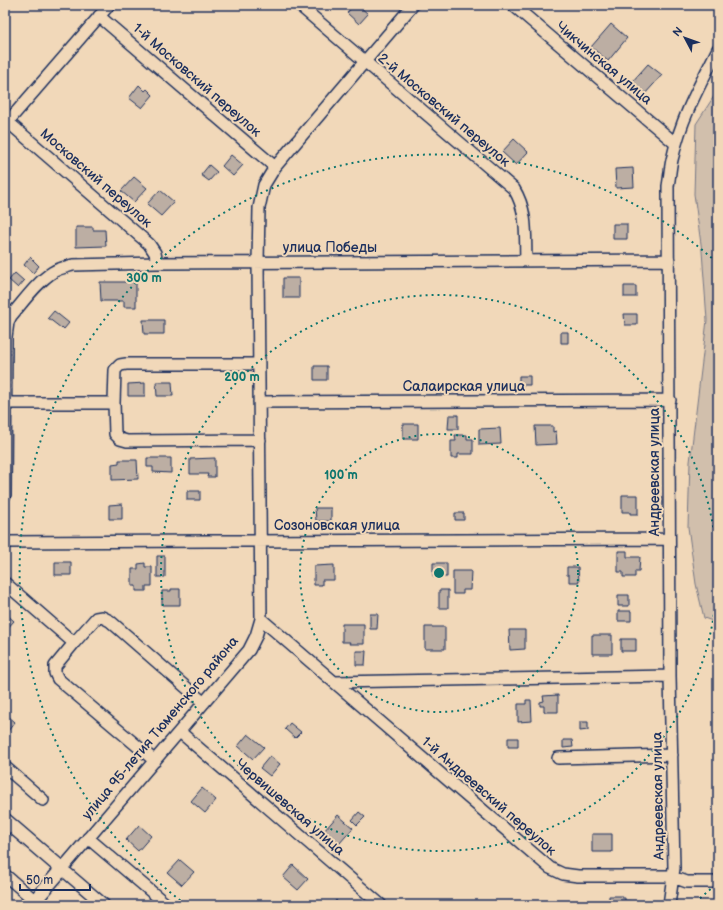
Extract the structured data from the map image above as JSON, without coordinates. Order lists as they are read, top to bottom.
{
  "streets": {
    "street": [
      "Чикчинская улица",
      "1-й Московский переулок",
      "2-й Московский переулок",
      "Московский переулок",
      "улица Победы",
      "Салаирская улица",
      "Андреевская улица",
      "Созоновская улица",
      "улица 95-летия Тюменского района",
      "1-й Андреевский переулок",
      "Червишевская улица"
    ]
  },
  "crossings": [
    ["Чикчинская улица", "Андреевская улица"],
    ["1-й Московский переулок", "улица 95-летия Тюменского района"],
    ["2-й Московский переулок", "улица Победы"],
    ["2-й Московский переулок", "улица 95-летия Тюменского района"],
    ["Московский переулок", "улица Победы"],
    ["улица Победы", "Андреевская улица"],
    ["улица Победы", "улица 95-летия Тюменского района"],
    ["Салаирская улица", "Андреевская улица"],
    ["Салаирская улица", "улица 95-летия Тюменского района"],
    ["Андреевская улица", "Созоновская улица"],
    ["Андреевская улица", "1-й Андреевский переулок"],
    ["Созоновская улица", "улица 95-летия Тюменского района"],
    ["улица 95-летия Тюменского района", "1-й Андреевский переулок"],
    ["улица 95-летия Тюменского района", "Червишевская улица"]
  ],
  "scale_bar": "50 m",
  "north": "top left",
  "rings": ["300 m", "200 m", "100 m"]
}
